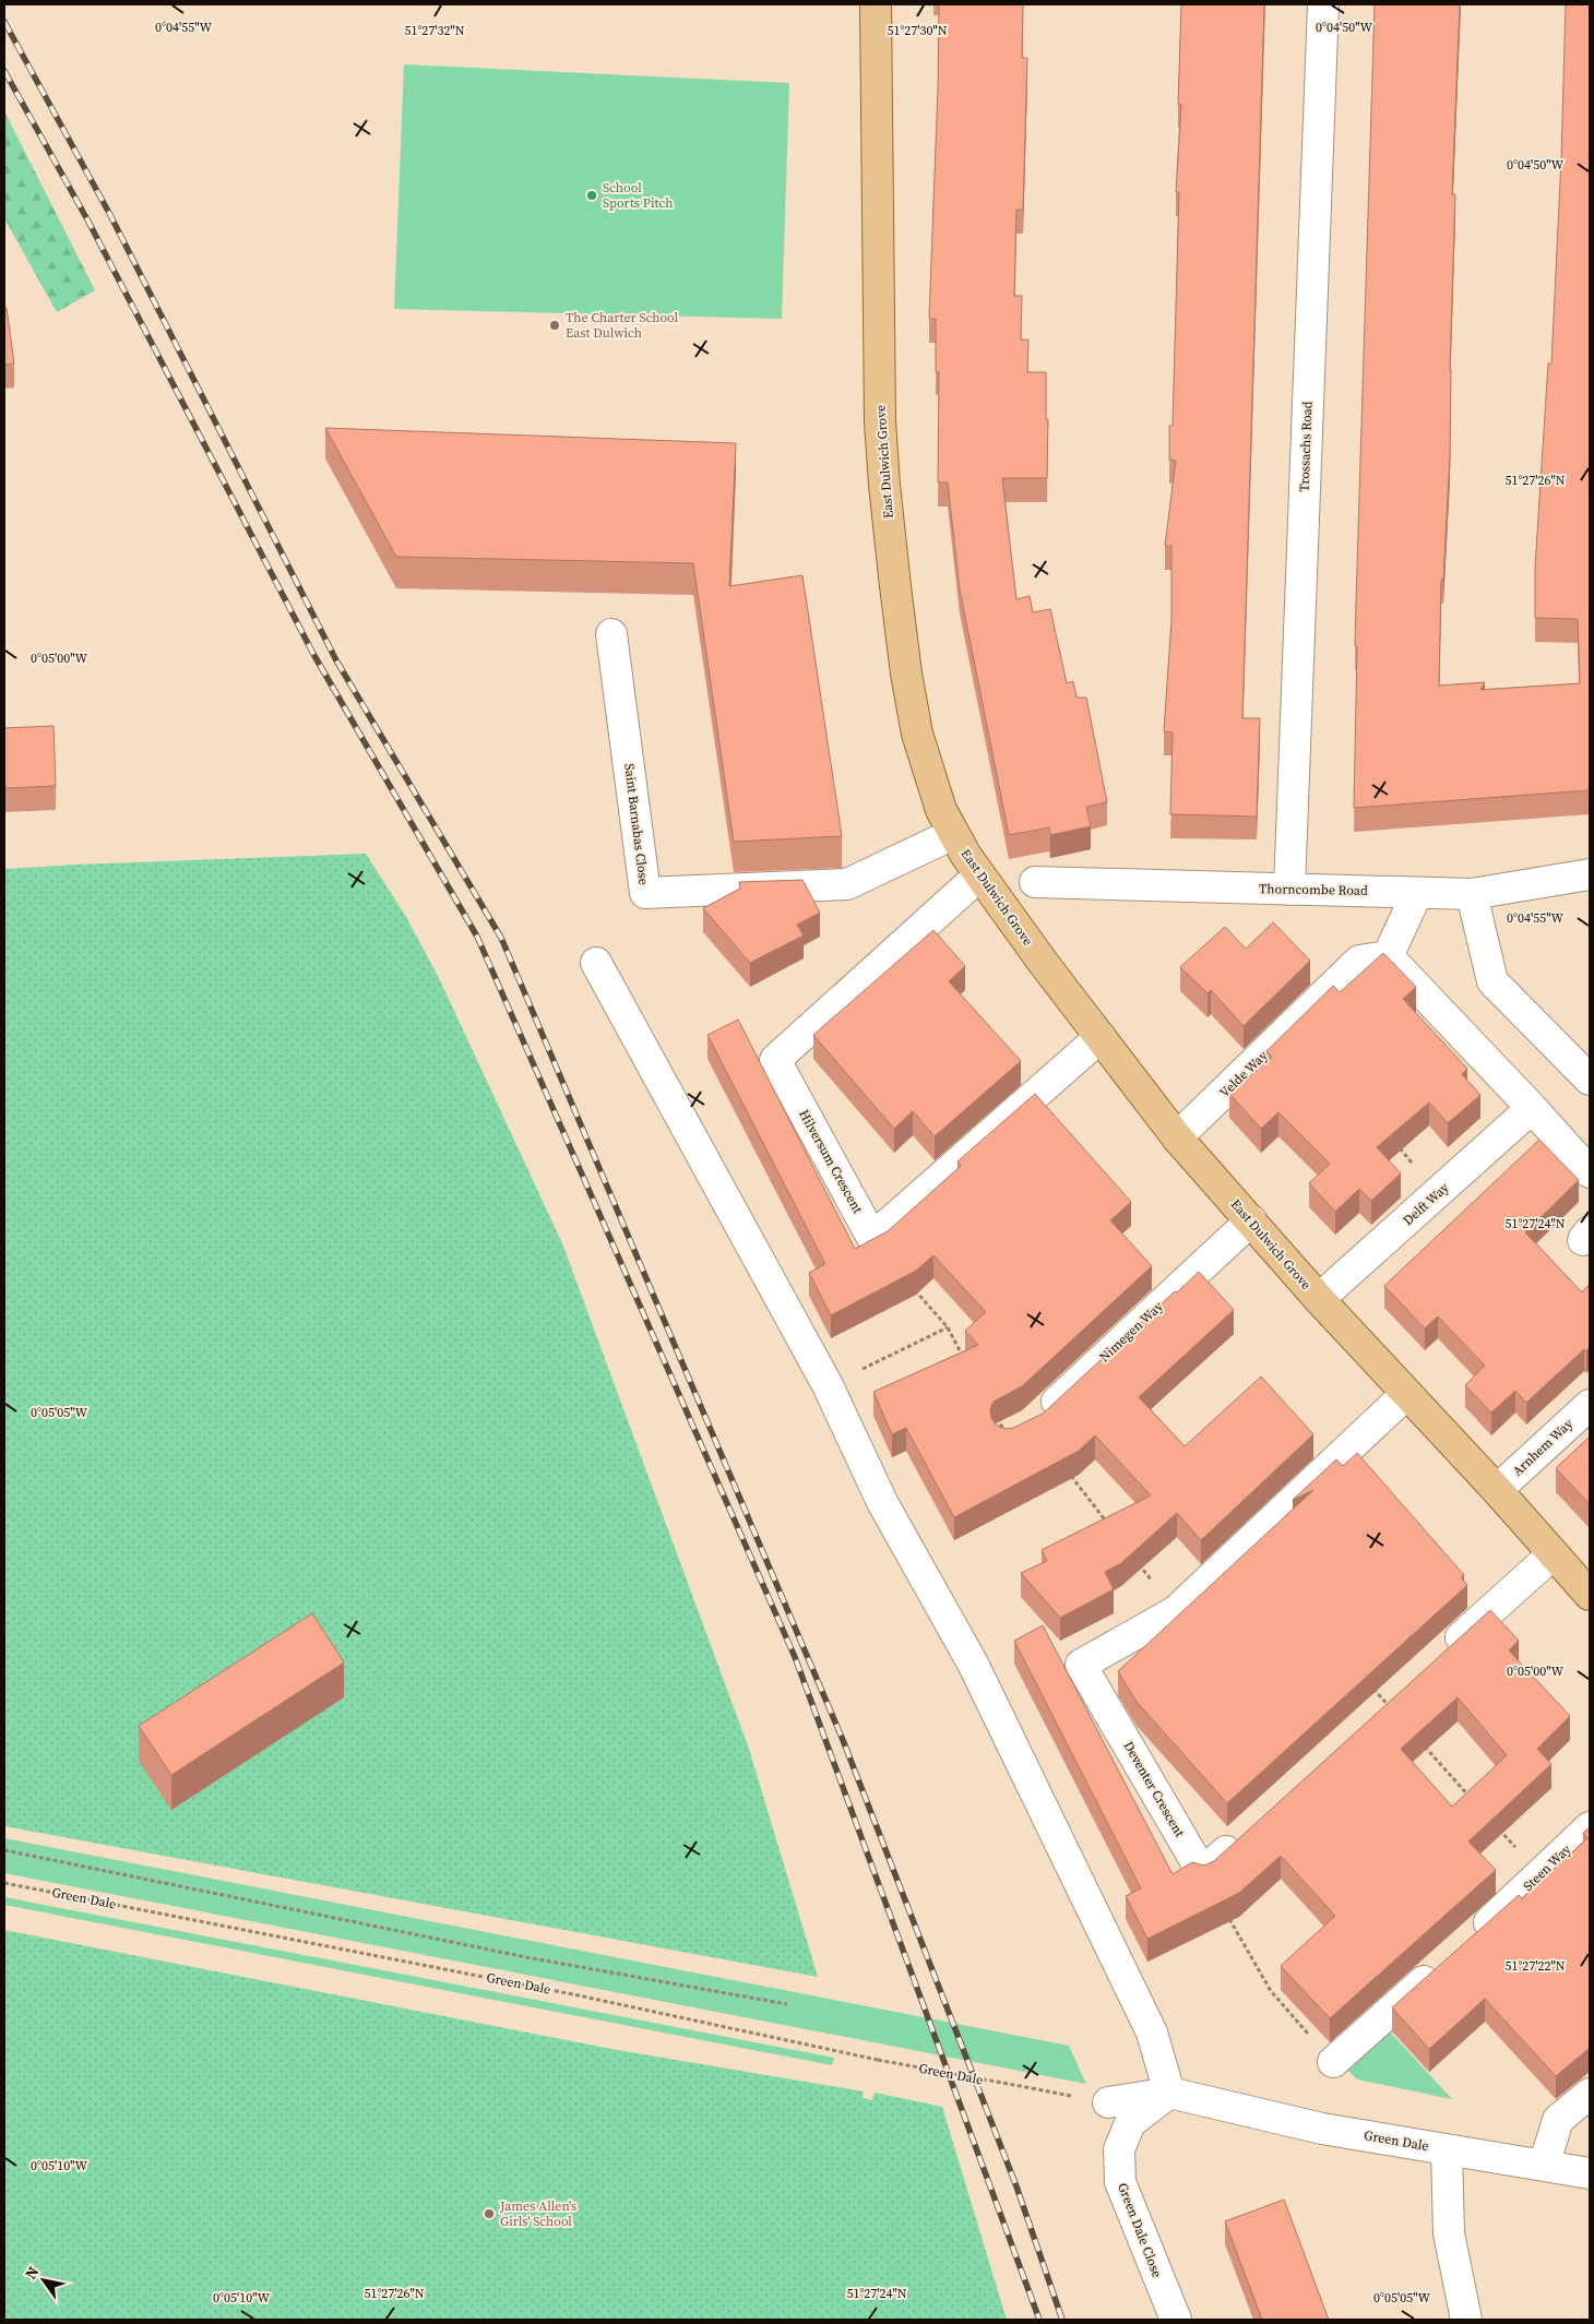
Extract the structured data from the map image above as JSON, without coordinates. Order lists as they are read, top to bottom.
{
  "streets": {
    "main road": ["East Dulwich Grove"],
    "street": [
      "Trossachs Road",
      "Saint Barnabas Close",
      "Thorncombe Road",
      "Velde Way",
      "Hilversum Crescent",
      "Delft Way",
      "Nimegen Way",
      "Arnhem Way",
      "Deventer Crescent",
      "Steen Way",
      "Green Dale",
      "Green Dale Close"
    ]
  },
  "crossings": [
    ["Trossachs Road", "Thorncombe Road"],
    ["East Dulwich Grove", "Saint Barnabas Close"],
    ["East Dulwich Grove", "Velde Way"],
    ["East Dulwich Grove", "Hilversum Crescent"],
    ["East Dulwich Grove", "Delft Way"],
    ["East Dulwich Grove", "Nimegen Way"],
    ["East Dulwich Grove", "Arnhem Way"],
    ["East Dulwich Grove", "Deventer Crescent"],
    ["Green Dale", "Green Dale Close"]
  ],
  "places": ["School Sports Pitch", "The Charter School East Dulwich", "James Allen's Girls' School"],
  "north": "top left",
  "coordinates": [
    "0°04'55\"W",
    "0°04'50\"W",
    "51°27'30\"N",
    "51°27'32\"N",
    "51°27'26\"N",
    "0°05'00\"W",
    "51°27'24\"N",
    "0°05'05\"W",
    "51°27'22\"N",
    "0°05'10\"W"
  ]
}
